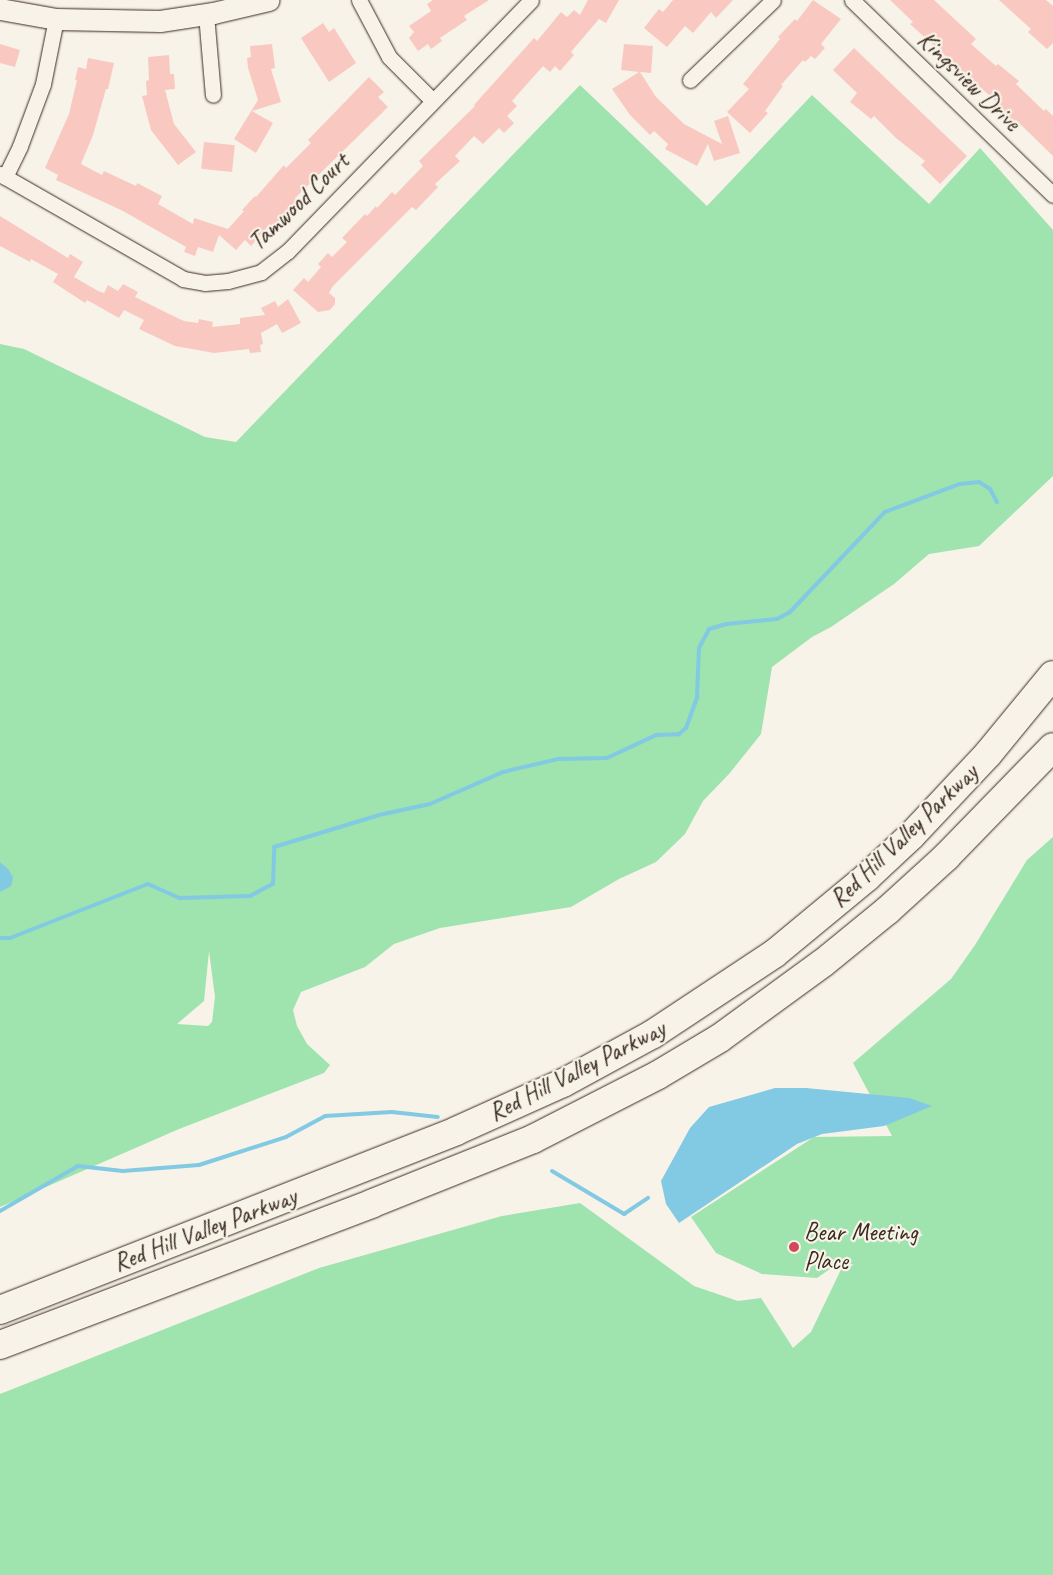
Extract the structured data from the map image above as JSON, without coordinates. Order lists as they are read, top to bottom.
{
  "streets": {
    "highway": ["Red Hill Valley Parkway"],
    "street": ["Kingsview Drive", "Tamwood Court"]
  },
  "places": ["Bear Meeting Place"]
}
